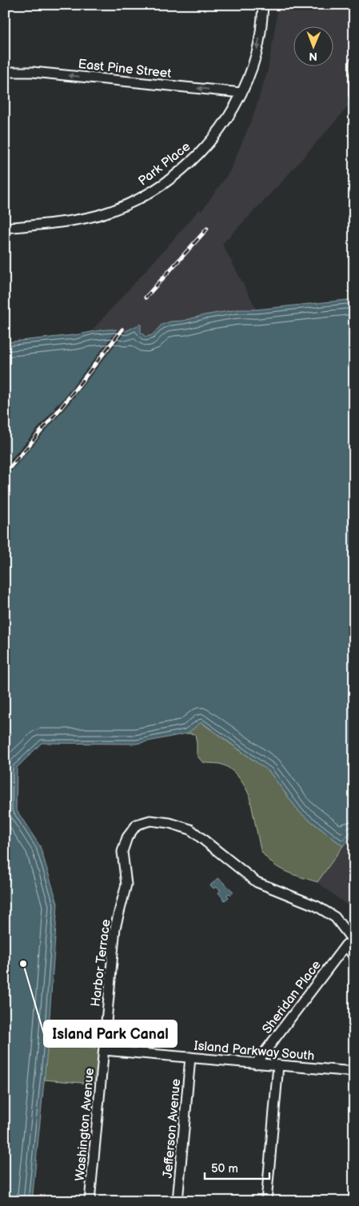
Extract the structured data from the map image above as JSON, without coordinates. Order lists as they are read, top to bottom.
{
  "streets": {
    "street": [
      "East Pine Street",
      "Park Place",
      "Harbor Terrace",
      "Sheridan Place",
      "Island Parkway South",
      "Washington Avenue",
      "Jefferson Avenue"
    ]
  },
  "crossings": [
    ["East Pine Street", "Park Place"],
    ["Harbor Terrace", "Sheridan Place"],
    ["Harbor Terrace", "Island Parkway South"],
    ["Harbor Terrace", "Washington Avenue"],
    ["Sheridan Place", "Island Parkway South"],
    ["Island Parkway South", "Washington Avenue"],
    ["Island Parkway South", "Jefferson Avenue"]
  ],
  "one_way": ["East Pine Street"],
  "places": ["Island Park Canal"],
  "scale_bar": "50 m",
  "north": "bottom"
}
